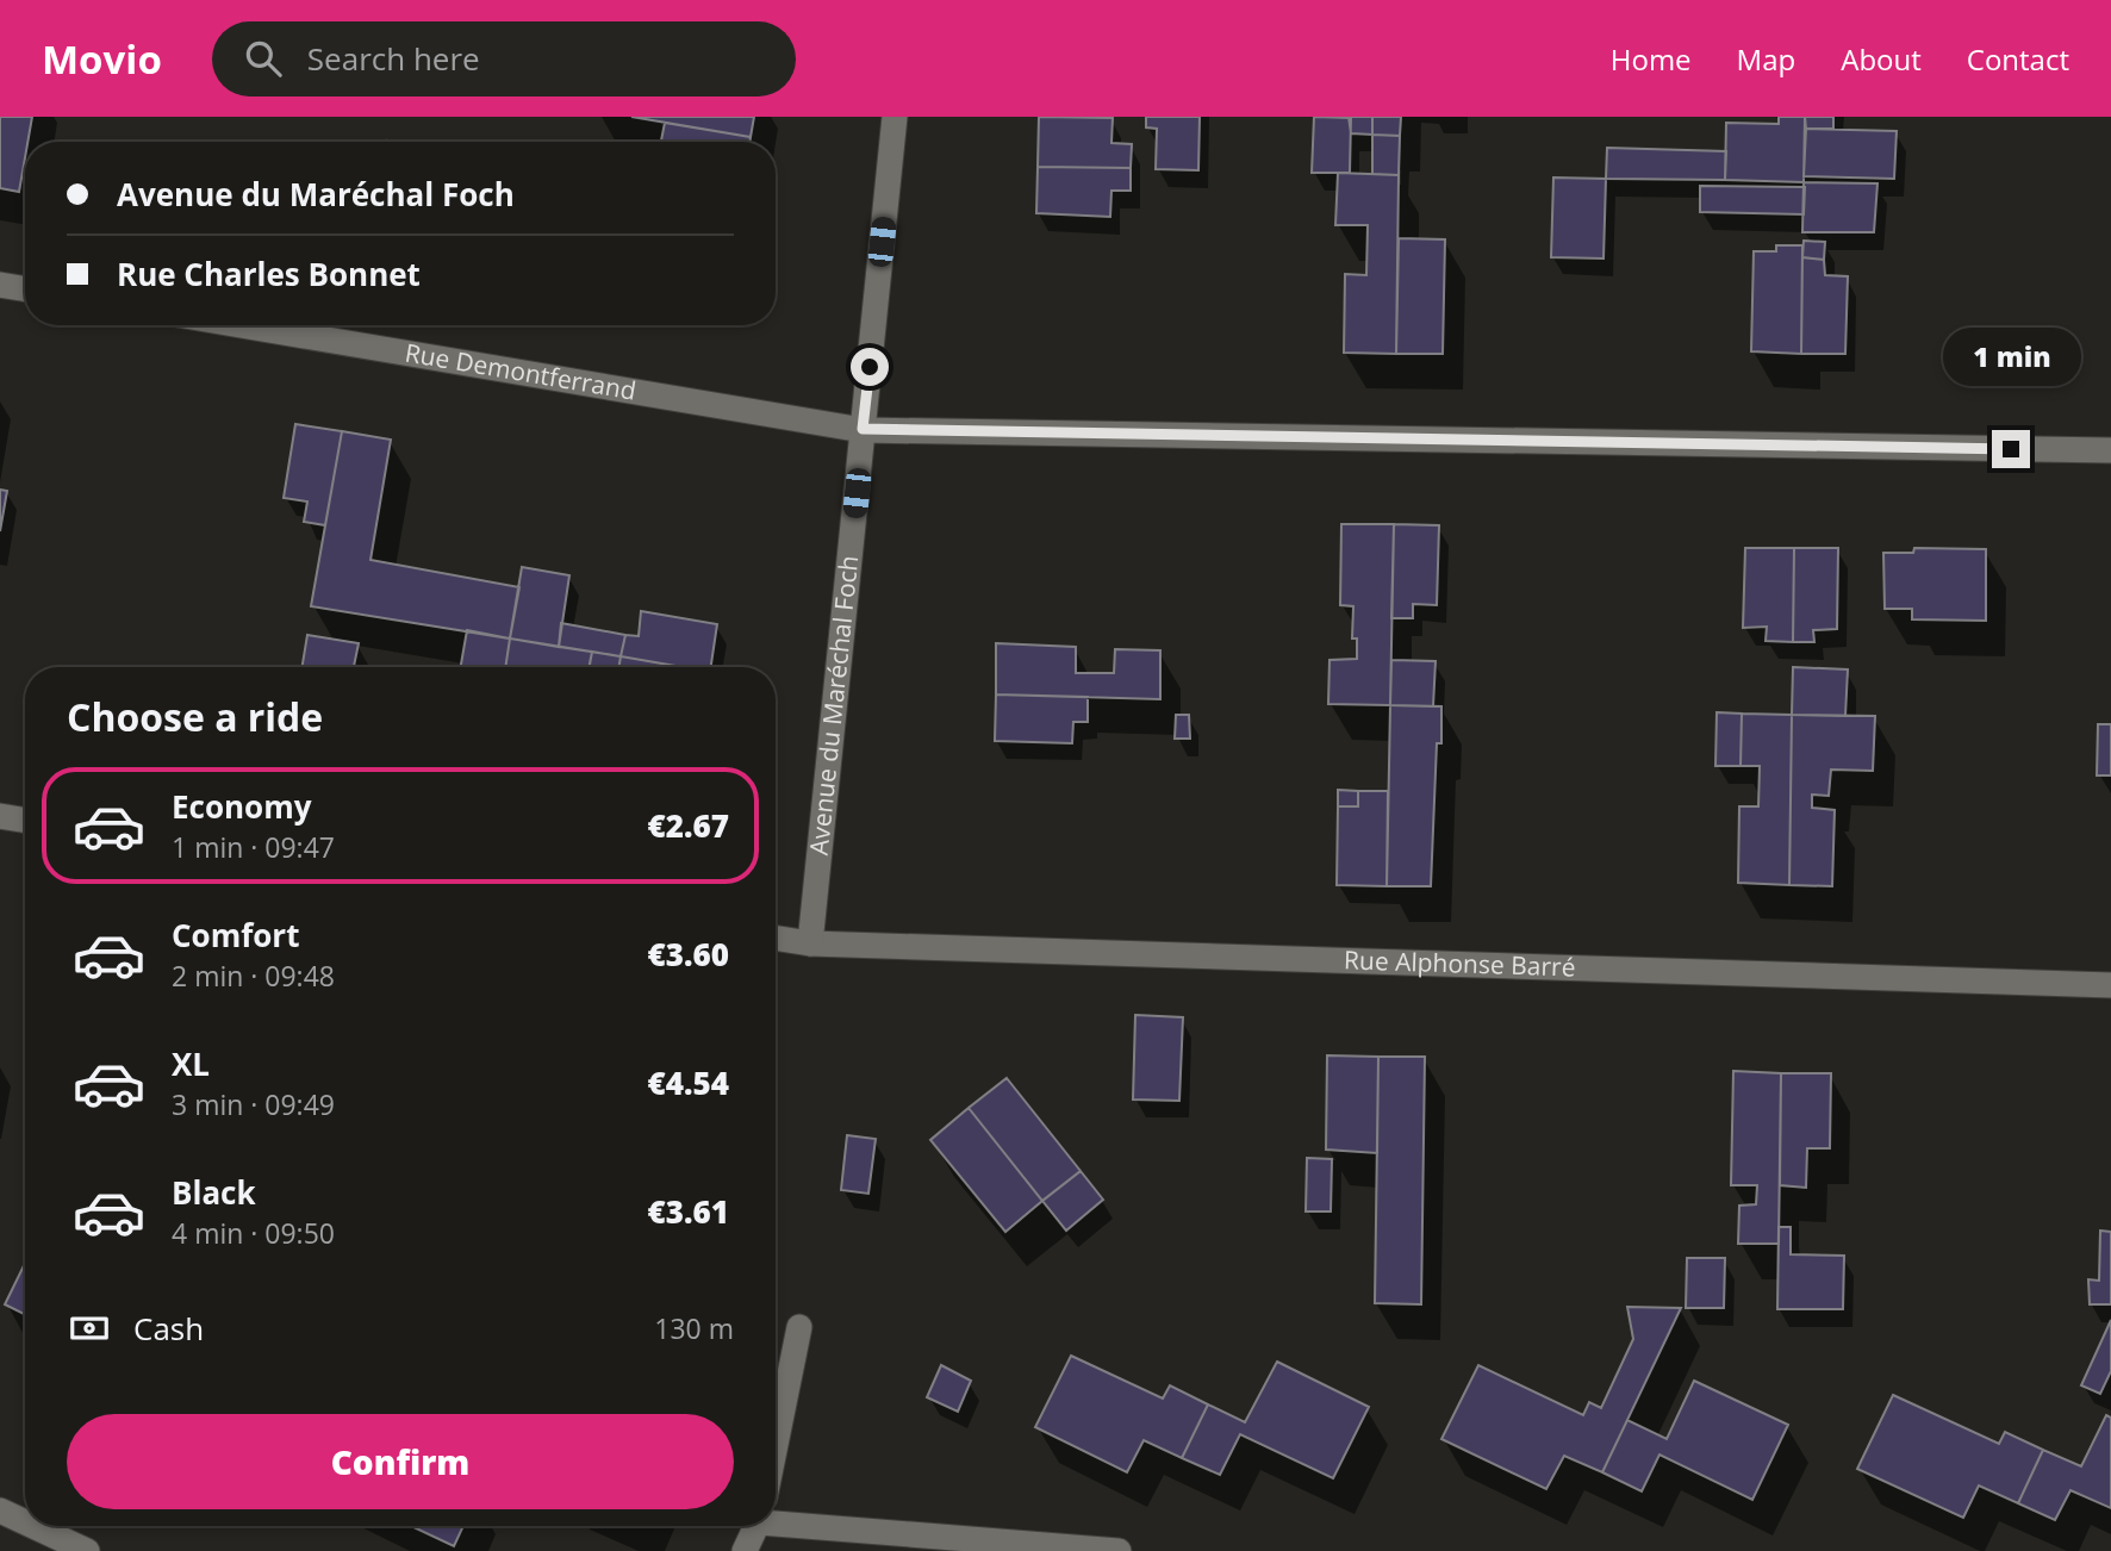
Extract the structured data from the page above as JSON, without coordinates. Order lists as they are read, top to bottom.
{
  "streets": {
    "street": ["Rue Demontferrand", "Avenue du Maréchal Foch", "Rue Alphonse Barré"]
  },
  "crossings": [
    ["Rue Demontferrand", "Avenue du Maréchal Foch"],
    ["Avenue du Maréchal Foch", "Rue Alphonse Barré"]
  ],
  "page": {
    "header": "Movio",
    "search": "Search here",
    "nav": [
      "Home",
      "Map",
      "About",
      "Contact"
    ],
    "banner": ["Avenue du Maréchal Foch", "Rue Charles Bonnet"],
    "bubble": "1 min",
    "heading": "Choose a ride",
    "list": [
      {
        "name": "Economy",
        "note": "1 min · 09:47",
        "value": "€2.67"
      },
      {
        "name": "Comfort",
        "note": "2 min · 09:48",
        "value": "€3.60"
      },
      {
        "name": "XL",
        "note": "3 min · 09:49",
        "value": "€4.54"
      },
      {
        "name": "Black",
        "note": "4 min · 09:50",
        "value": "€3.61"
      }
    ],
    "pay": ["Cash", "130 m"],
    "buttons": "Confirm"
  }
}
